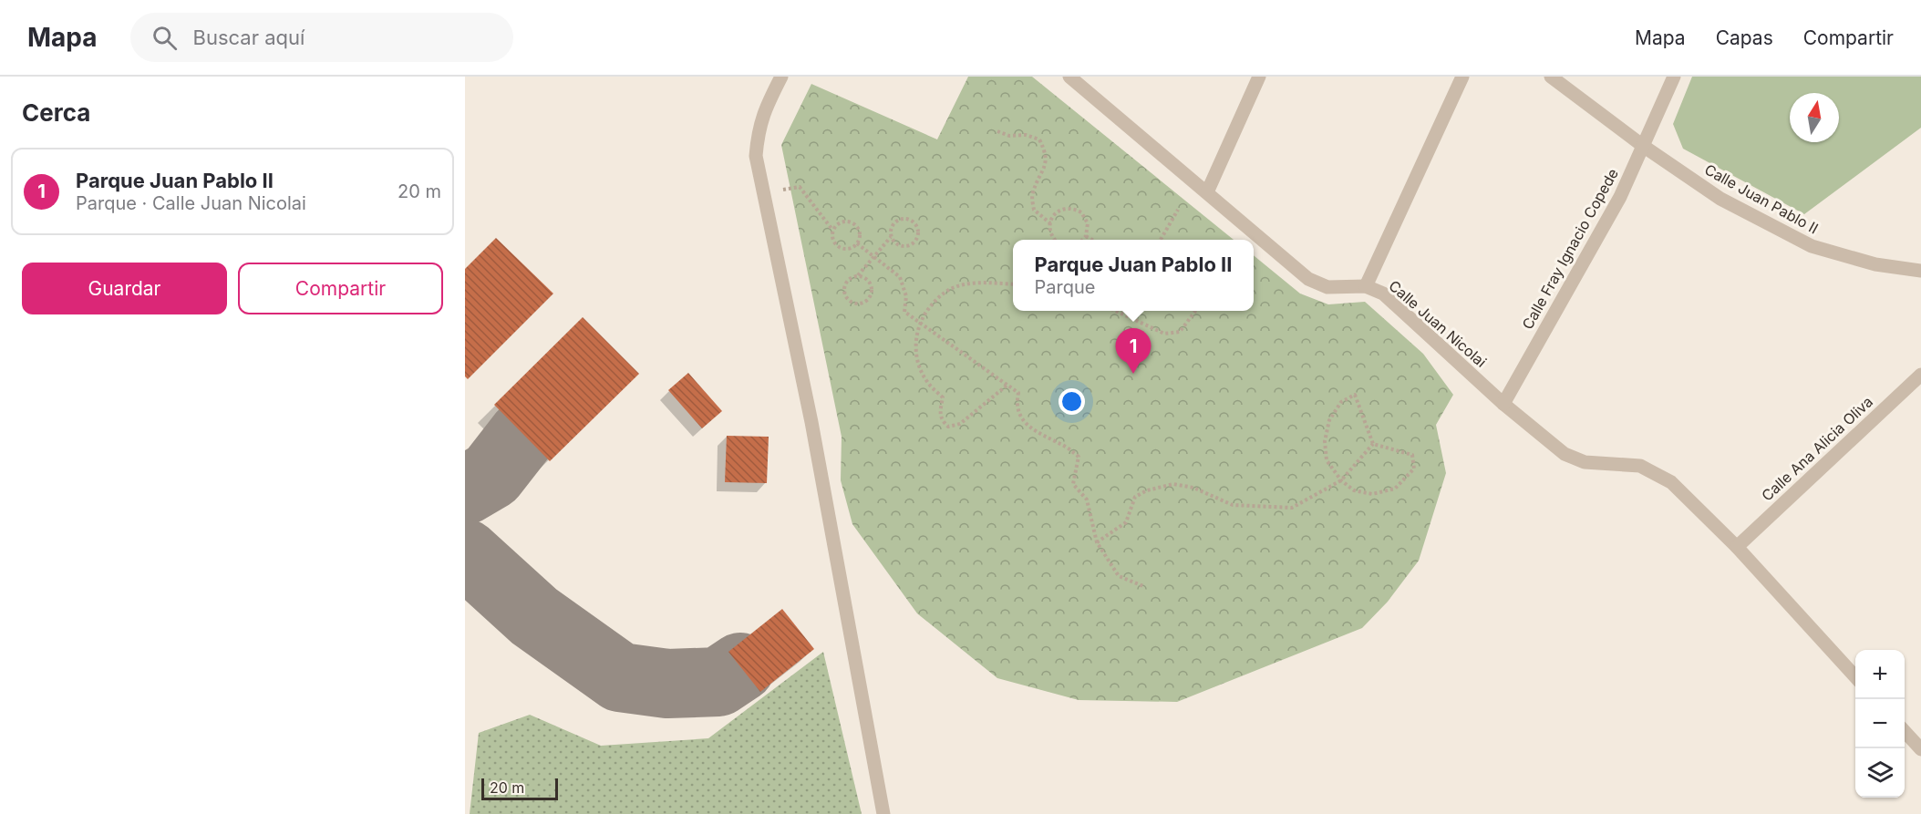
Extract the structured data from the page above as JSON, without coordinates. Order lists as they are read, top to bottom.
{
  "streets": {
    "street": [
      "Calle Juan Pablo II",
      "Calle Fray Ignacio Copede",
      "Calle Juan Nicolai",
      "Calle Ana Alicia Oliva"
    ]
  },
  "crossings": [
    ["Calle Juan Pablo II", "Calle Fray Ignacio Copede"],
    ["Calle Fray Ignacio Copede", "Calle Juan Nicolai"],
    ["Calle Juan Nicolai", "Calle Ana Alicia Oliva"]
  ],
  "scale_bar": "20 m",
  "north": "top",
  "page": {
    "header": "Mapa",
    "search": "Buscar aquí",
    "nav": ["Mapa", "Capas", "Compartir"],
    "heading": "Cerca",
    "list": [
      {
        "mark": "1",
        "name": "Parque Juan Pablo II",
        "note": "Parque · Calle Juan Nicolai",
        "value": "20 m"
      }
    ],
    "popup": ["Parque Juan Pablo II", "Parque"],
    "buttons": ["Guardar", "Compartir"],
    "pins": "1",
    "map_buttons": ["+", "−"],
    "scale": "20 m"
  }
}
